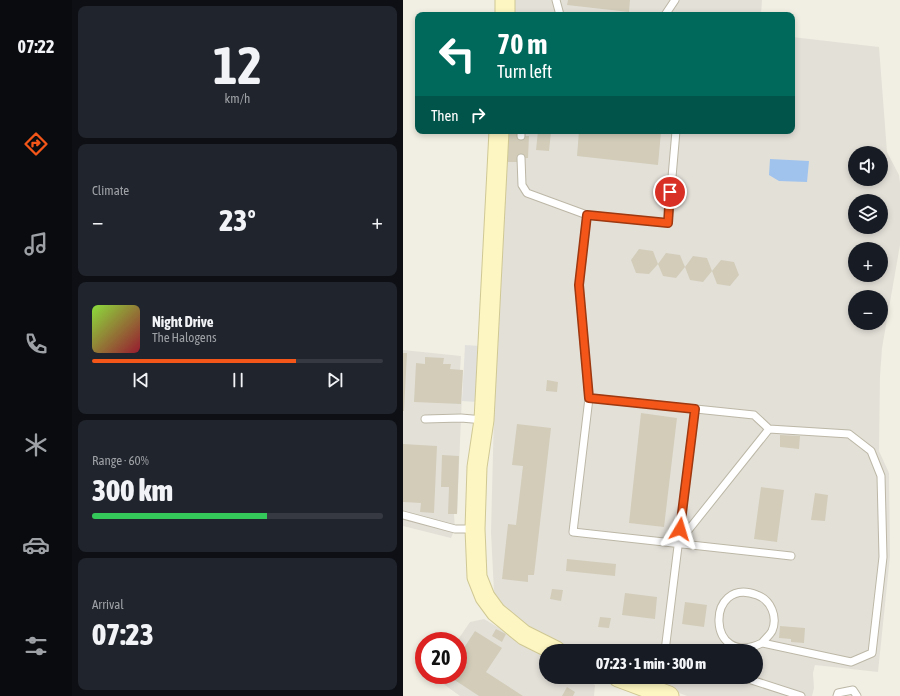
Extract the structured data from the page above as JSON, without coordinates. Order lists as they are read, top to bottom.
{
  "page": {
    "tabs": "07:22",
    "tile": [
      ["12", "km/h"],
      "Climate",
      ["Range · 60%", "300 km"],
      ["Arrival", "07:23"]
    ],
    "turn": ["70 m", "Turn left"],
    "then": "Then",
    "map_buttons": ["+", "−"],
    "heat": ["−", "23°", "+"],
    "song": ["Night Drive", "The Halogens"],
    "limit": "20",
    "trip": "07:23 · 1 min · 300 m"
  }
}
